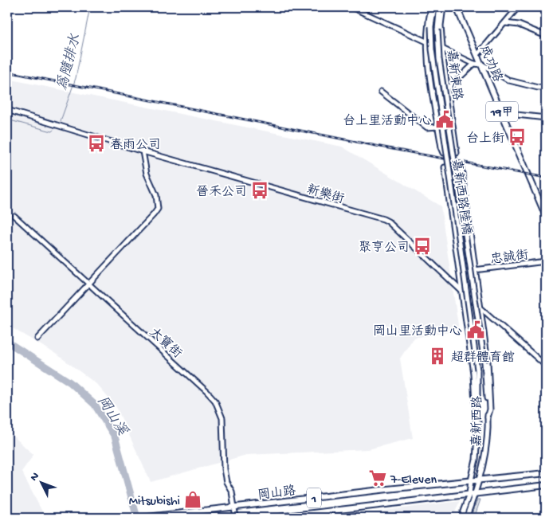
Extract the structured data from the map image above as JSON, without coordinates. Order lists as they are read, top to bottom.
{
  "streets": {
    "main road": [
      "成功路",
      "19甲",
      "岡山路",
      "1"
    ],
    "street": [
      "嘉新東路",
      "新樂街",
      "嘉新西路陸橋",
      "忠誠街",
      "大寶街",
      "嘉新西路"
    ]
  },
  "crossings": [
    ["嘉新東路", "嘉新西路陸橋"],
    ["嘉新西路陸橋", "嘉新西路"],
    ["大寶街", "岡山路"],
    ["嘉新西路", "岡山路"],
    ["嘉新西路", "1"],
    ["岡山路", "1"]
  ],
  "water": ["為隨排水", "岡山溪"],
  "places": {
    "public building": ["台上里活動中心", "岡山里活動中心"],
    "bus stop": [
      "台上街",
      "春雨公司",
      "晉禾公司",
      "聚亨公司"
    ],
    "building": ["超群體育館"],
    "supermarket": ["7-Eleven"],
    "shop": ["Mitsubishi"]
  },
  "north": "top left"
}
